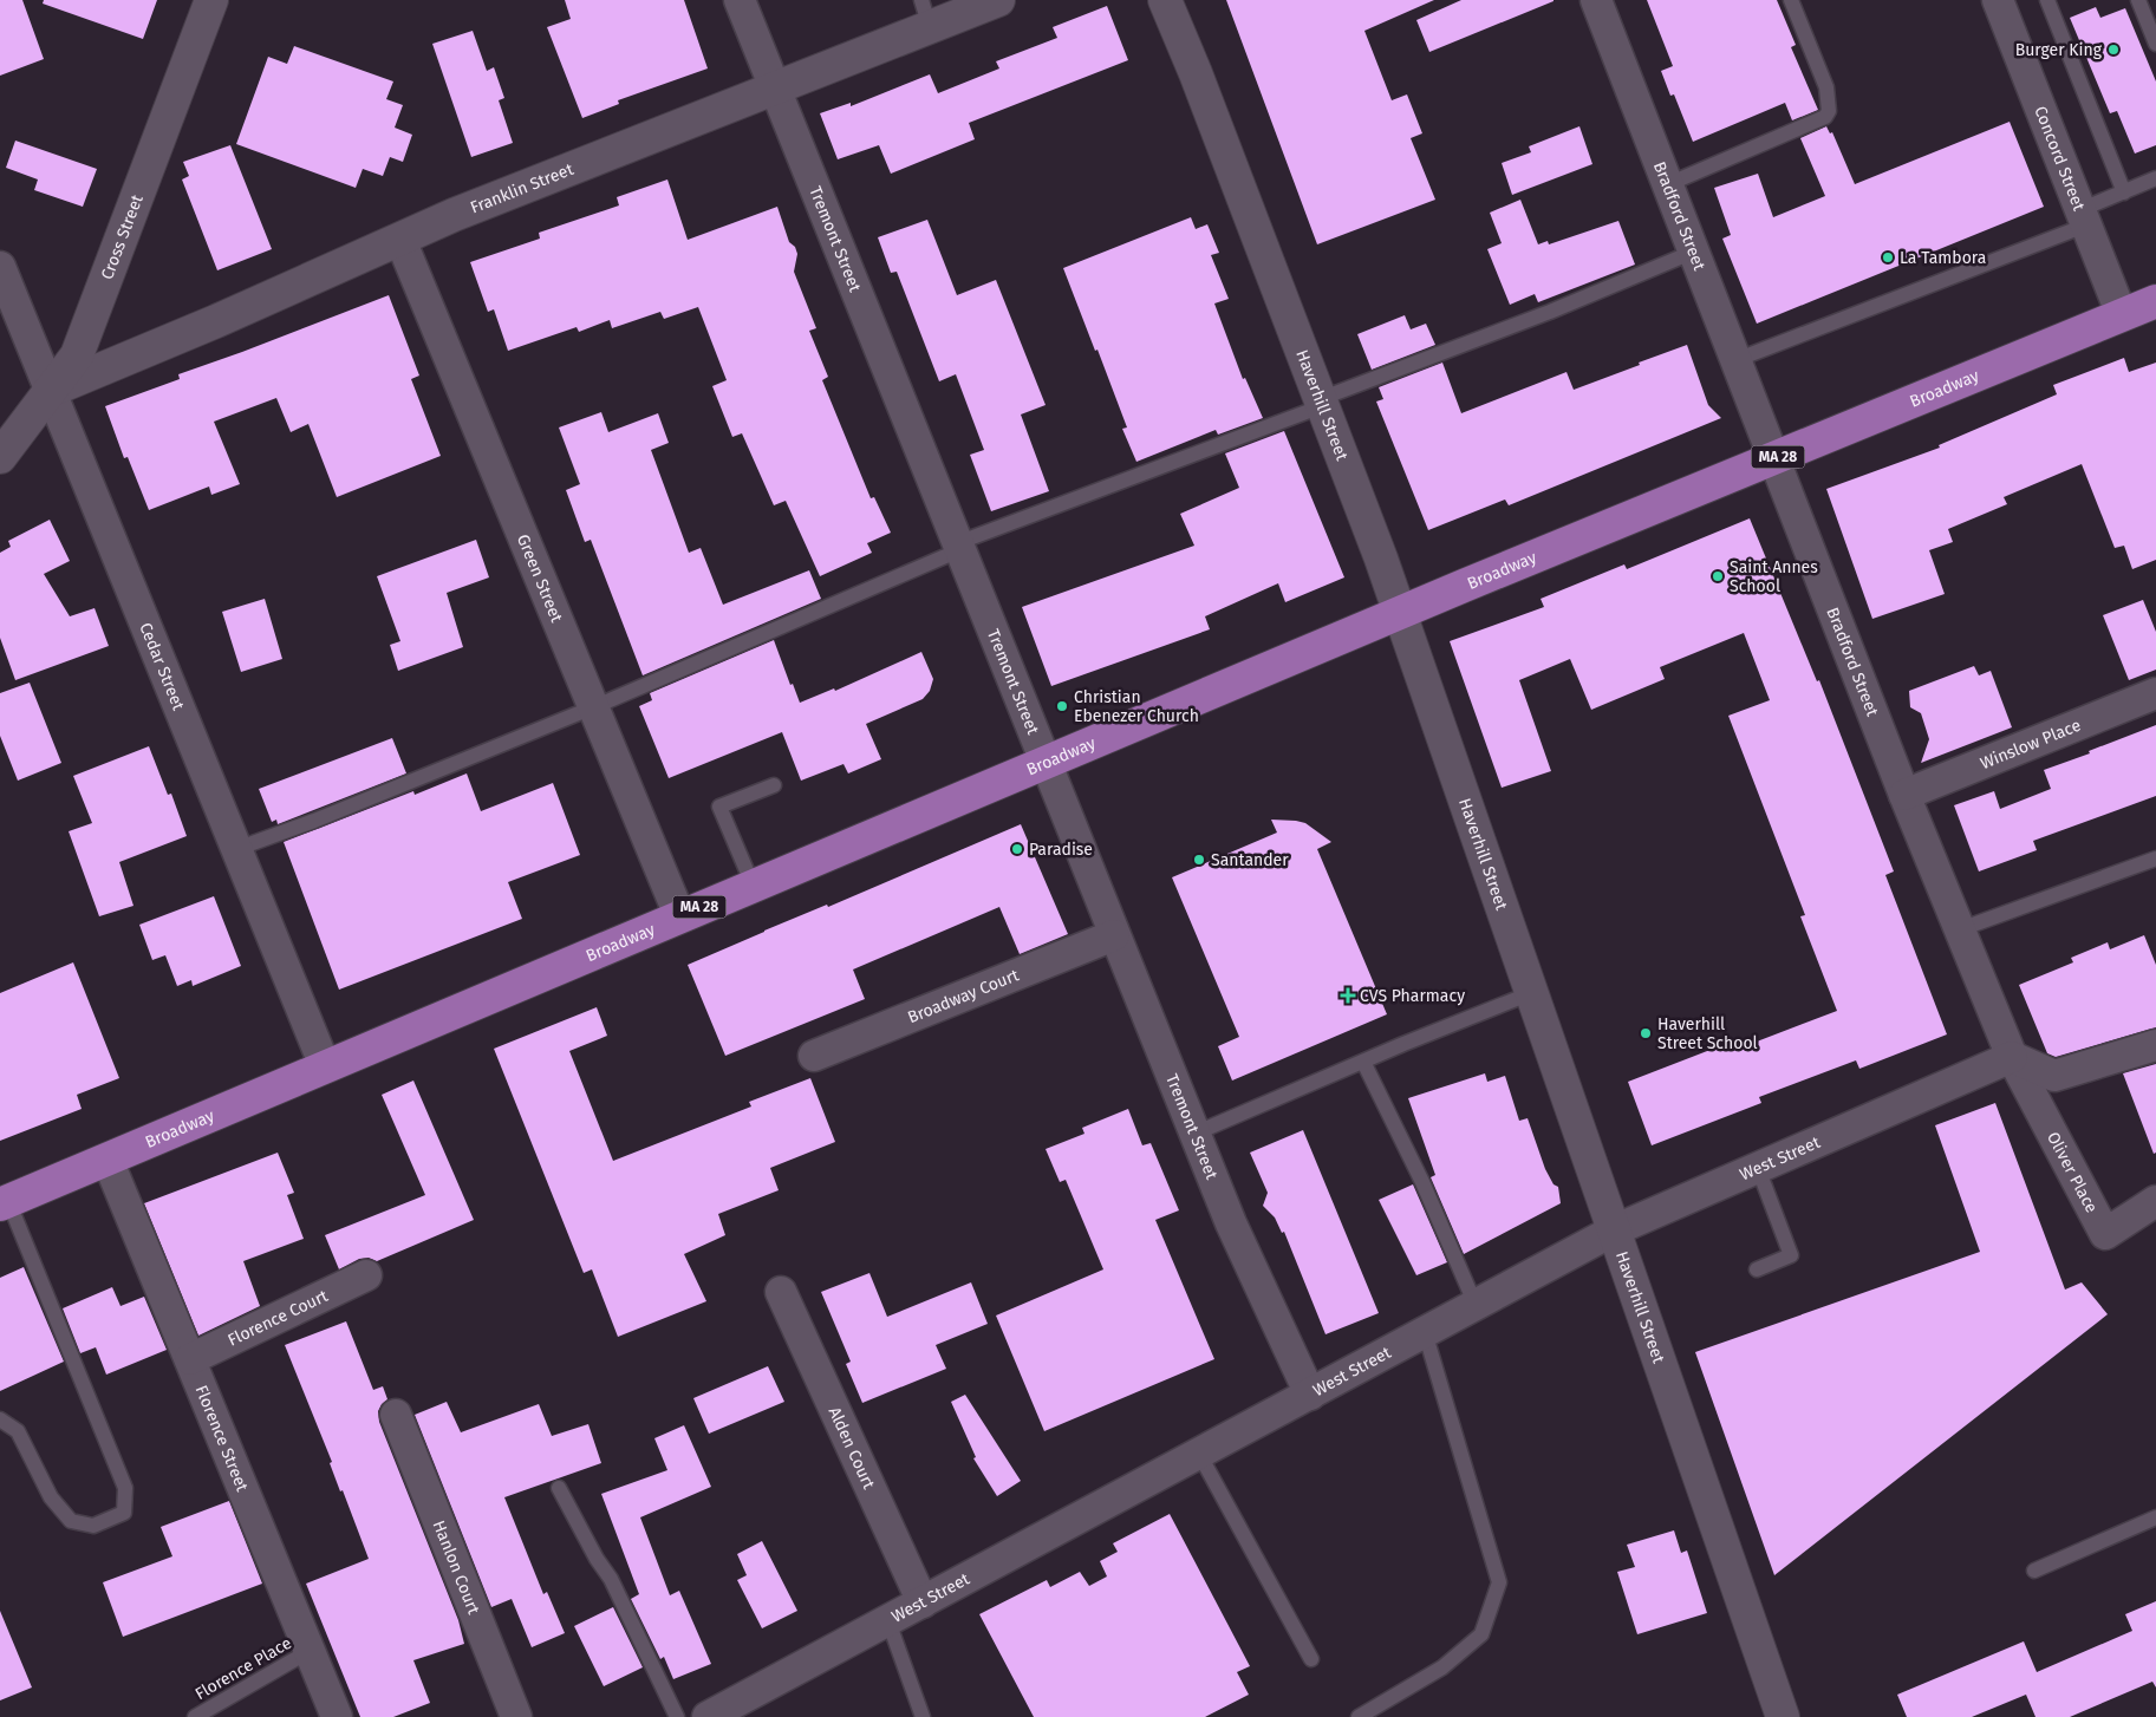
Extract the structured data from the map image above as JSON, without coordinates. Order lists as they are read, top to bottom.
{
  "streets": {
    "main road": [
      "Franklin Street",
      "Cross Street",
      "Broadway",
      "Haverhill Street",
      "MA 28"
    ],
    "street": [
      "Concord Street",
      "Bradford Street",
      "Tremont Street",
      "Green Street",
      "Cedar Street",
      "Winslow Place",
      "Broadway Court",
      "West Street",
      "Oliver Place",
      "Florence Court",
      "Florence Street",
      "Alden Court",
      "Hanlon Court"
    ],
    "lane": ["Florence Place"]
  },
  "crossings": [
    ["Concord Street", "Broadway"],
    ["Franklin Street", "Cross Street"],
    ["Franklin Street", "Tremont Street"],
    ["Franklin Street", "Green Street"],
    ["Franklin Street", "Cedar Street"],
    ["Bradford Street", "Broadway"],
    ["Bradford Street", "Winslow Place"],
    ["Bradford Street", "West Street"],
    ["Bradford Street", "Oliver Place"],
    ["Cross Street", "Cedar Street"],
    ["Tremont Street", "Broadway"],
    ["Tremont Street", "Broadway Court"],
    ["Tremont Street", "West Street"],
    ["Broadway", "Haverhill Street"],
    ["Broadway", "Green Street"],
    ["Broadway", "Cedar Street"],
    ["Broadway", "Florence Street"],
    ["Haverhill Street", "West Street"],
    ["West Street", "Oliver Place"],
    ["West Street", "Alden Court"],
    ["Florence Court", "Florence Street"],
    ["Florence Street", "Florence Place"]
  ],
  "places": {
    "other": [
      "Burger King",
      "La Tambora",
      "Saint Annes School",
      "Christian Ebenezer Church",
      "Paradise",
      "Santander",
      "Haverhill Street School"
    ],
    "health": ["CVS Pharmacy"]
  }
}
